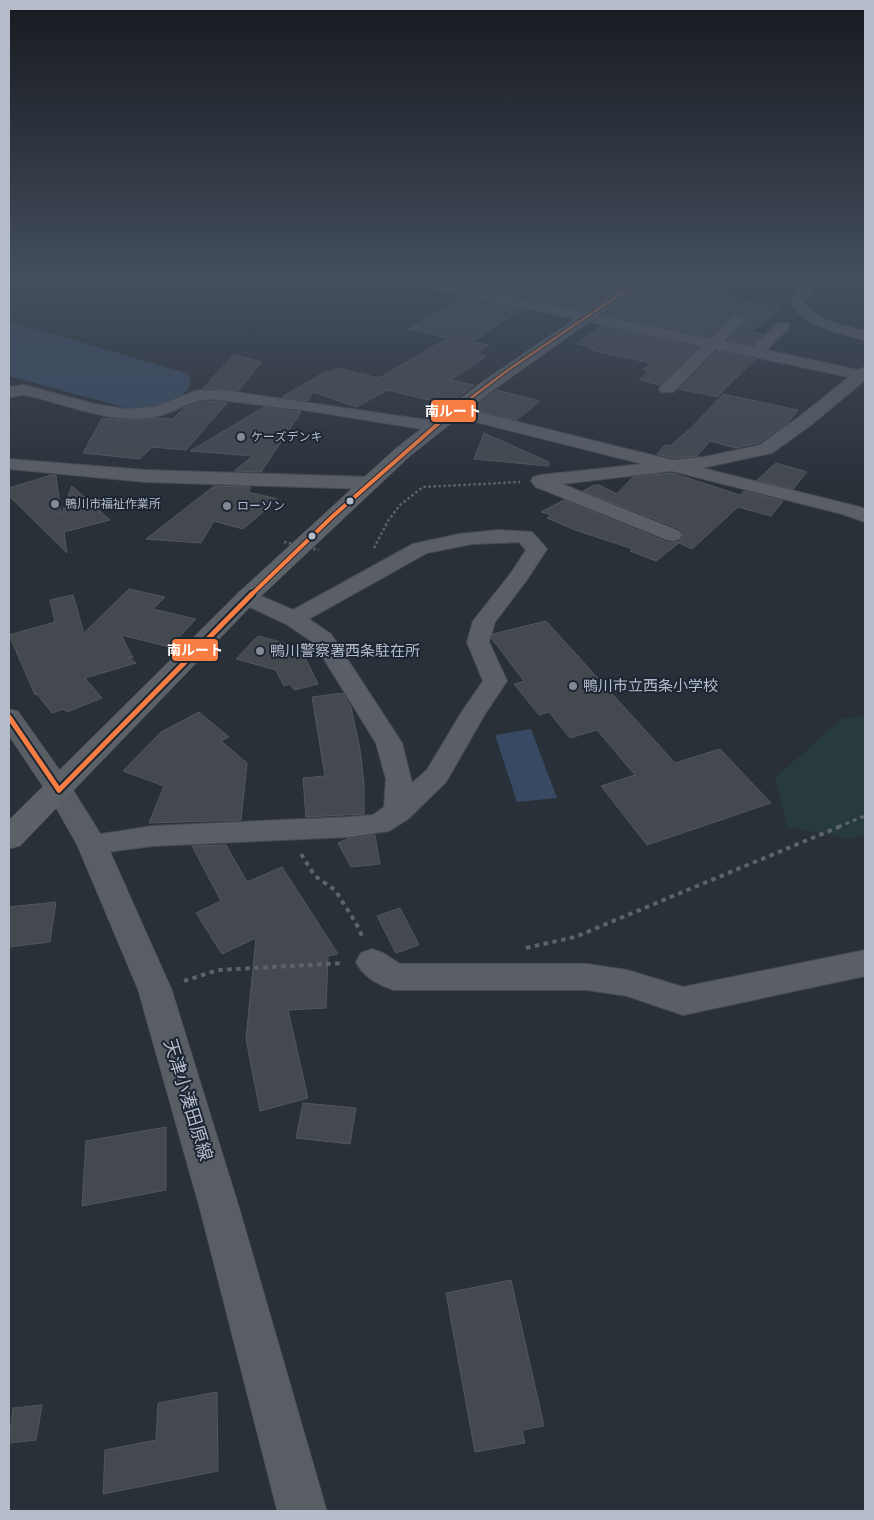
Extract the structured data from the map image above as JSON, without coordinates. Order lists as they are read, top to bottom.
{
  "streets": {
    "main road": ["天津小湊田原線"]
  },
  "places": [
    "ケーズデンキ",
    "鴨川市福祉作業所",
    "ローソン",
    "鴨川警察署西条駐在所",
    "鴨川市立西条小学校"
  ],
  "lines": ["transit line 南ルート"]
}
